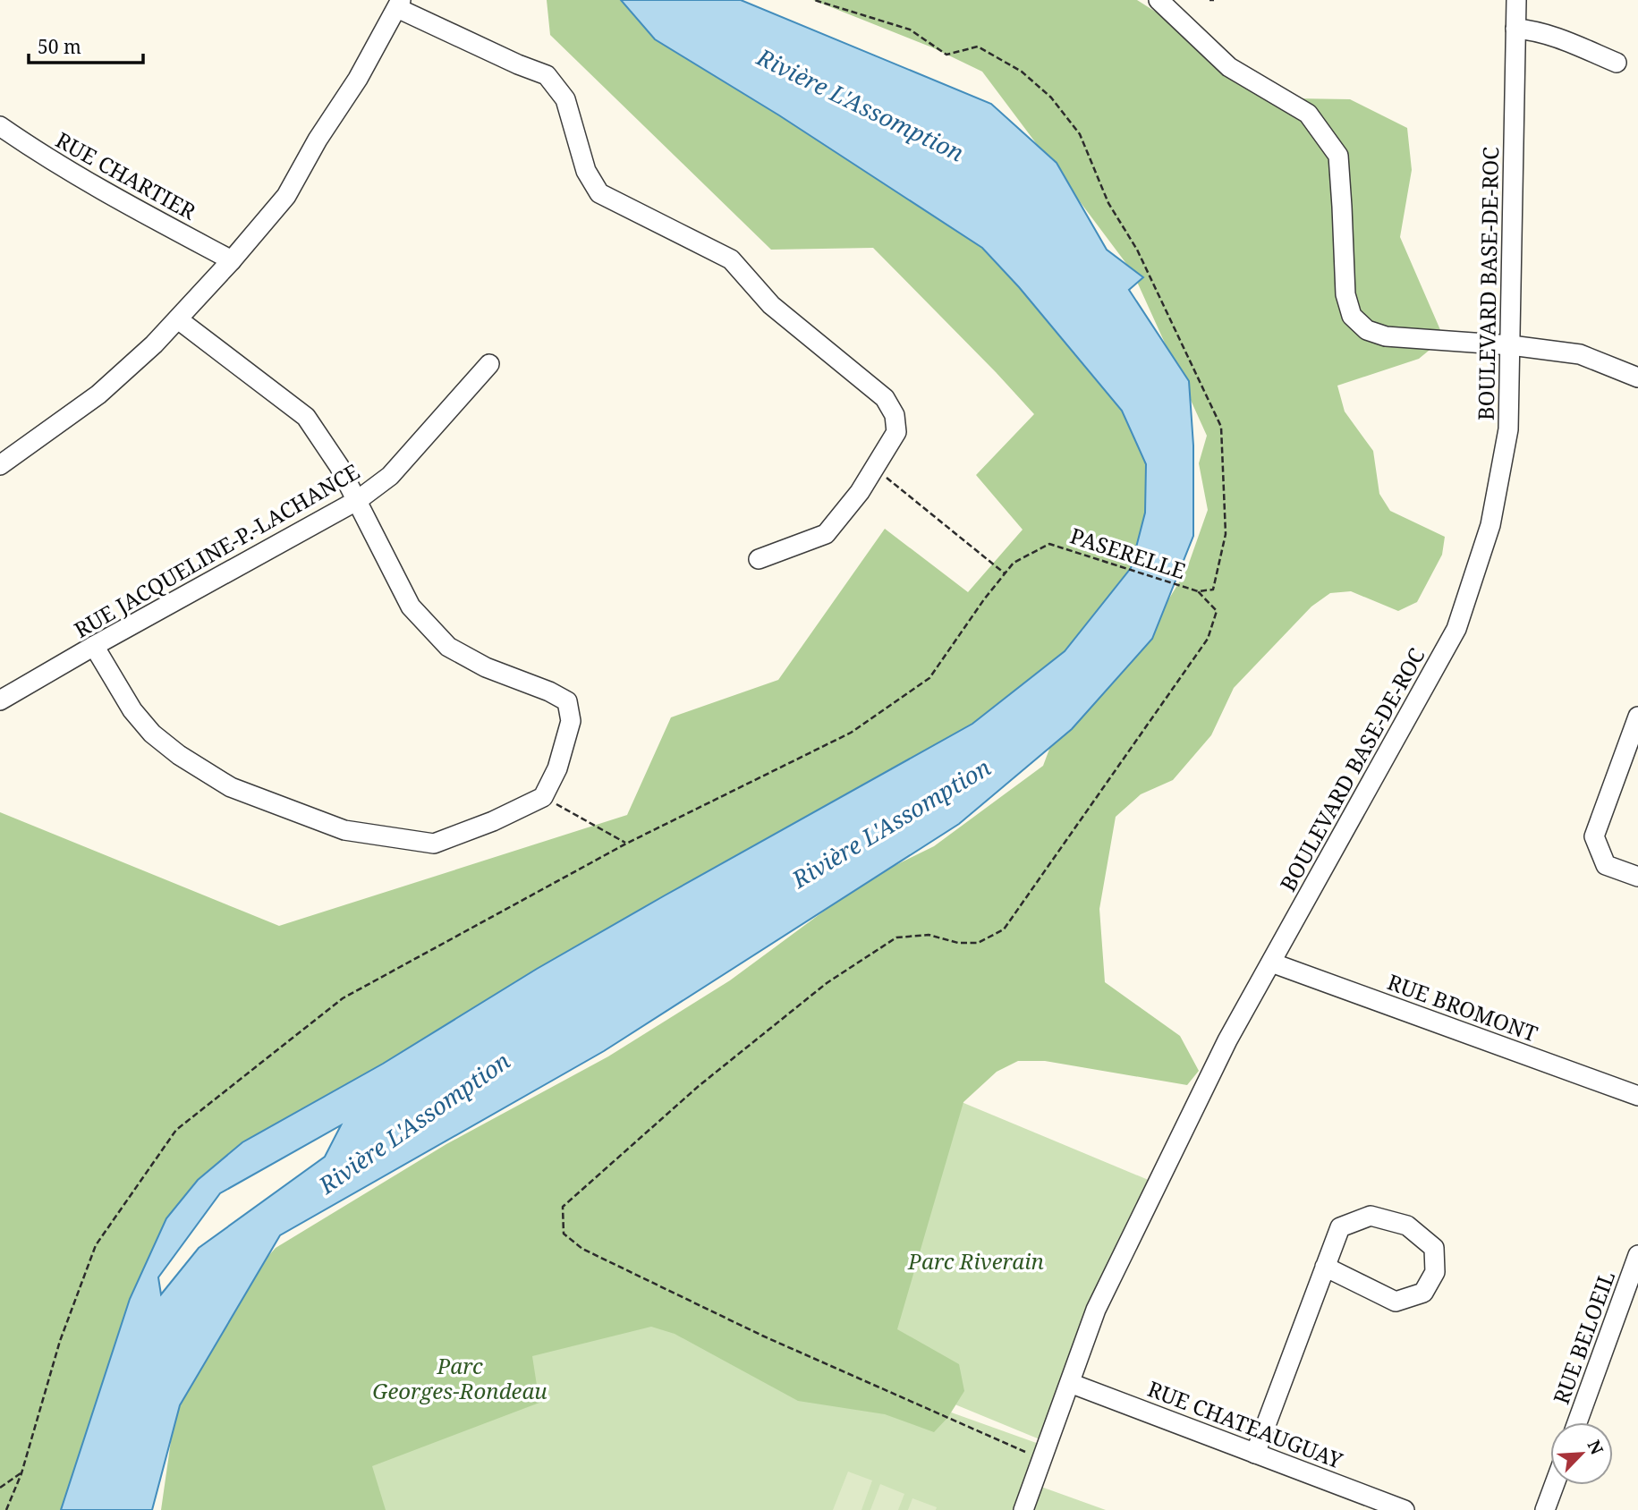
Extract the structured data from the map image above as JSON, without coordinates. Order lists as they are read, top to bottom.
{
  "streets": {
    "street": [
      "RUE CHARTIER",
      "BOULEVARD BASE-DE-ROC",
      "RUE JACQUELINE-P.-LACHANCE",
      "RUE BROMONT",
      "RUE BELOEIL",
      "RUE CHATEAUGUAY"
    ],
    "path": ["PASERELLE"]
  },
  "crossings": [
    ["BOULEVARD BASE-DE-ROC", "RUE BROMONT"],
    ["BOULEVARD BASE-DE-ROC", "RUE CHATEAUGUAY"]
  ],
  "water": ["Rivière L'Assomption"],
  "parks": ["Parc Riverain", "Parc Georges-Rondeau"],
  "scale_bar": "50 m",
  "north": "top right"
}
